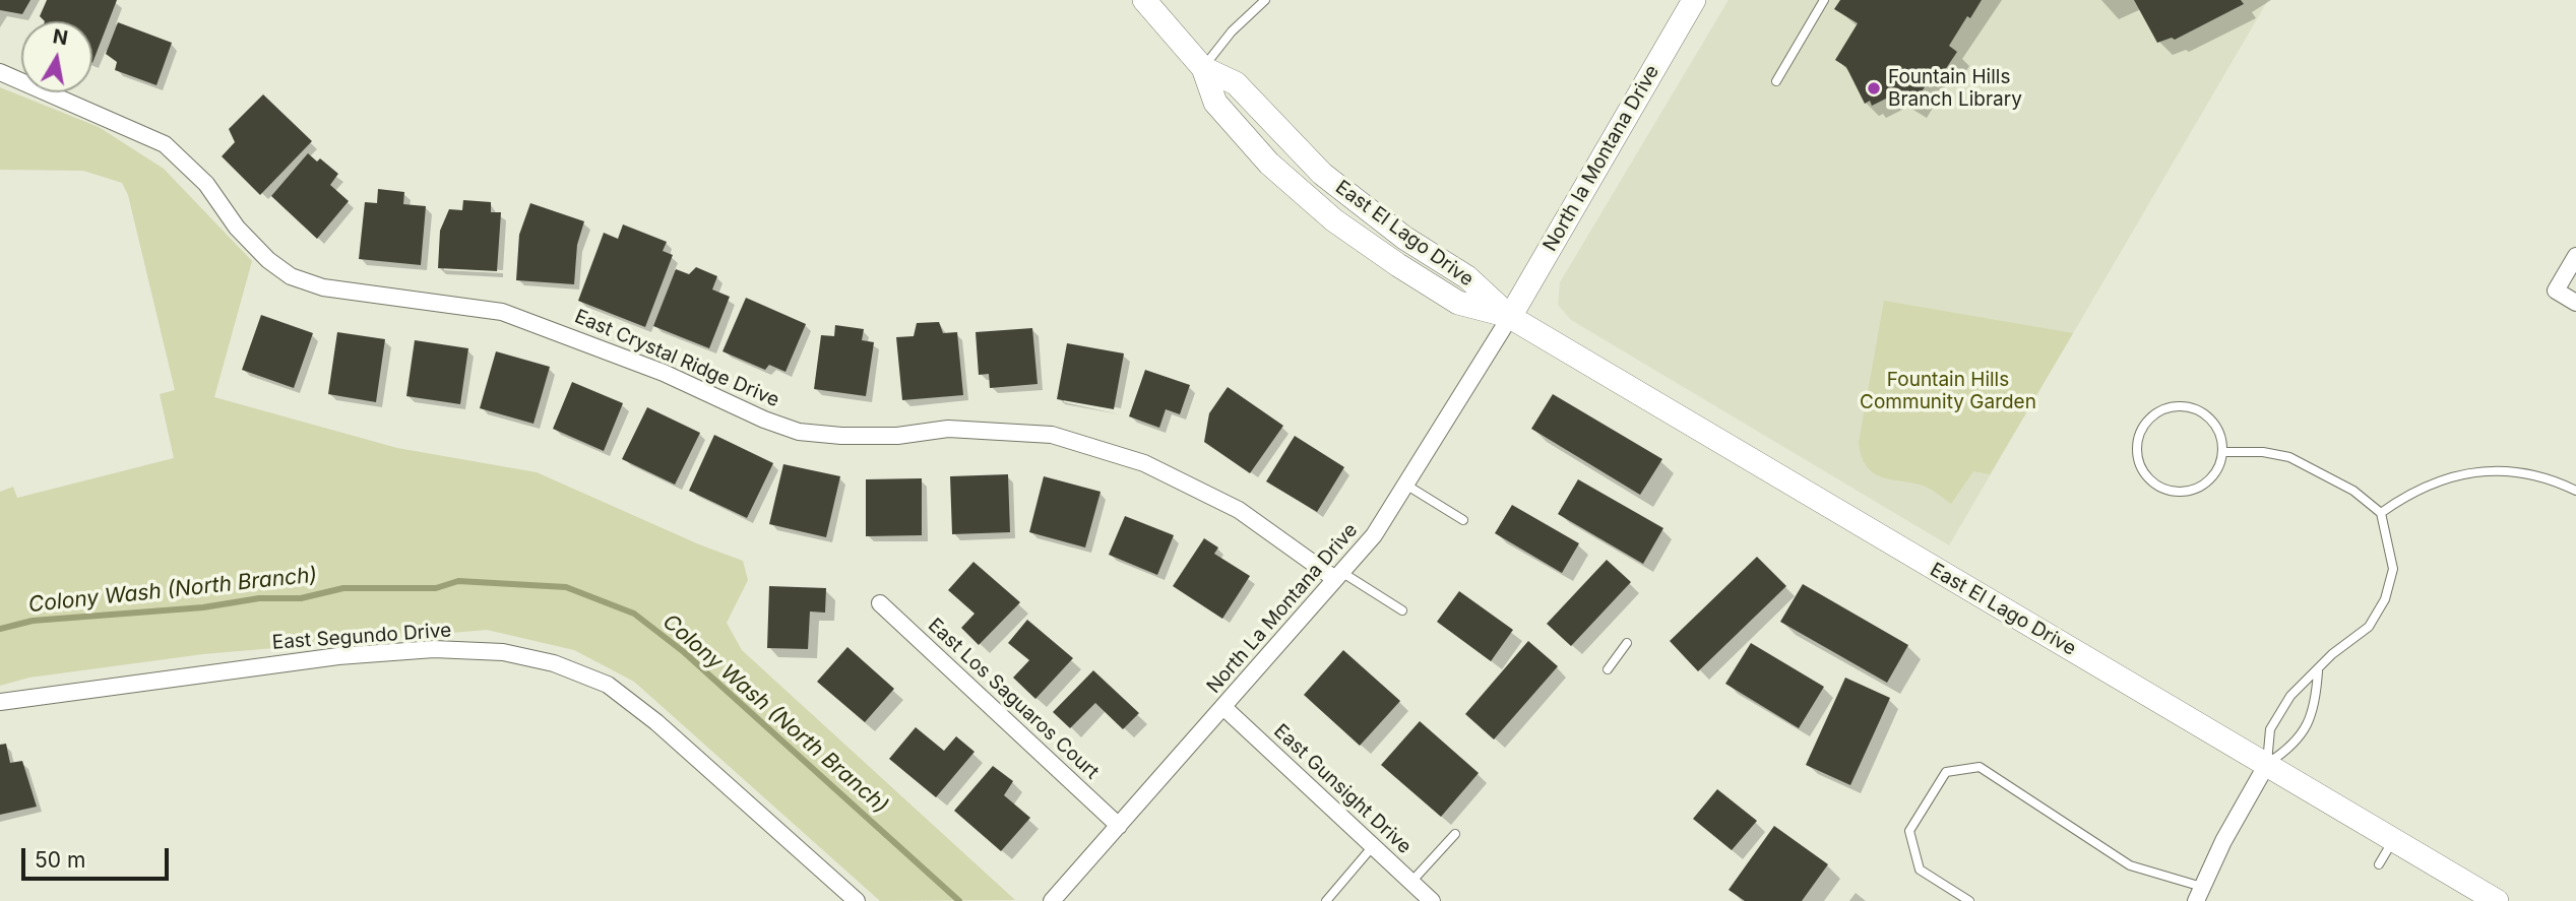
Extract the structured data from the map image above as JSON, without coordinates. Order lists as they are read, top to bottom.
{
  "streets": {
    "street": [
      "North la Montana Drive",
      "East El Lago Drive",
      "East Crystal Ridge Drive",
      "North La Montana Drive",
      "East Segundo Drive",
      "East Los Saguaros Court",
      "East Gunsight Drive"
    ]
  },
  "crossings": [
    ["North la Montana Drive", "East El Lago Drive"],
    ["North la Montana Drive", "North La Montana Drive"],
    ["East El Lago Drive", "North La Montana Drive"],
    ["East Crystal Ridge Drive", "North La Montana Drive"],
    ["North La Montana Drive", "East Los Saguaros Court"],
    ["North La Montana Drive", "East Gunsight Drive"]
  ],
  "water": ["Colony Wash (North Branch)"],
  "parks": ["Fountain Hills Community Garden"],
  "places": ["Fountain Hills Branch Library"],
  "scale_bar": "50 m",
  "north": "top"
}
